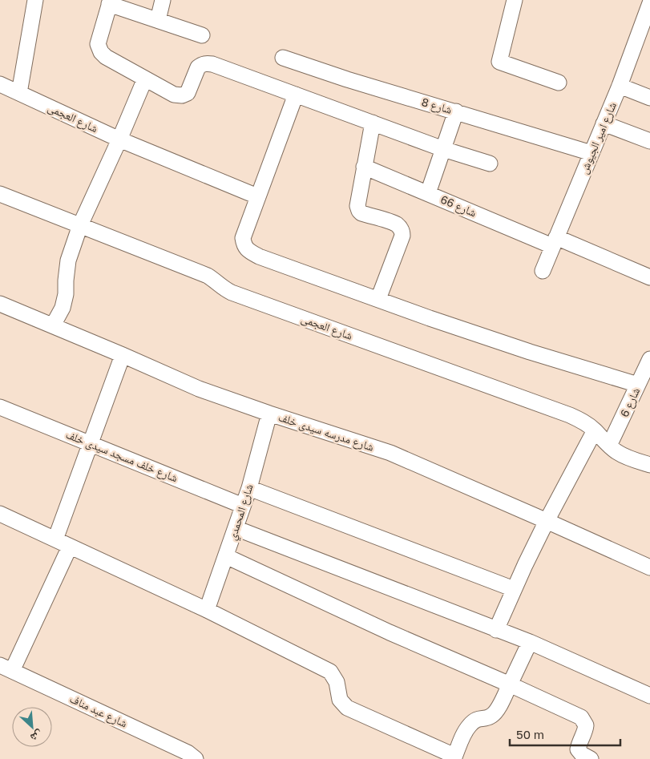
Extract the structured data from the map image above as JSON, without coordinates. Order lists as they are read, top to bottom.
{
  "streets": {
    "street": [
      "شارع 8",
      "شارع العجمى",
      "شارع امير الجيوش",
      "شارع 66",
      "شارع 6",
      "شارع مدرسه سيدى خلف",
      "شارع خلف مسجد سيدى خلف",
      "شارع المحمدي",
      "شارع عبد مناف"
    ]
  },
  "crossings": [
    ["شارع 8", "شارع امير الجيوش"],
    ["شارع العجمى", "شارع 6"],
    ["شارع امير الجيوش", "شارع 66"],
    ["شارع مدرسه سيدى خلف", "شارع المحمدي"],
    ["شارع خلف مسجد سيدى خلف", "شارع المحمدي"]
  ],
  "scale_bar": "50 m",
  "north": "bottom right"
}
